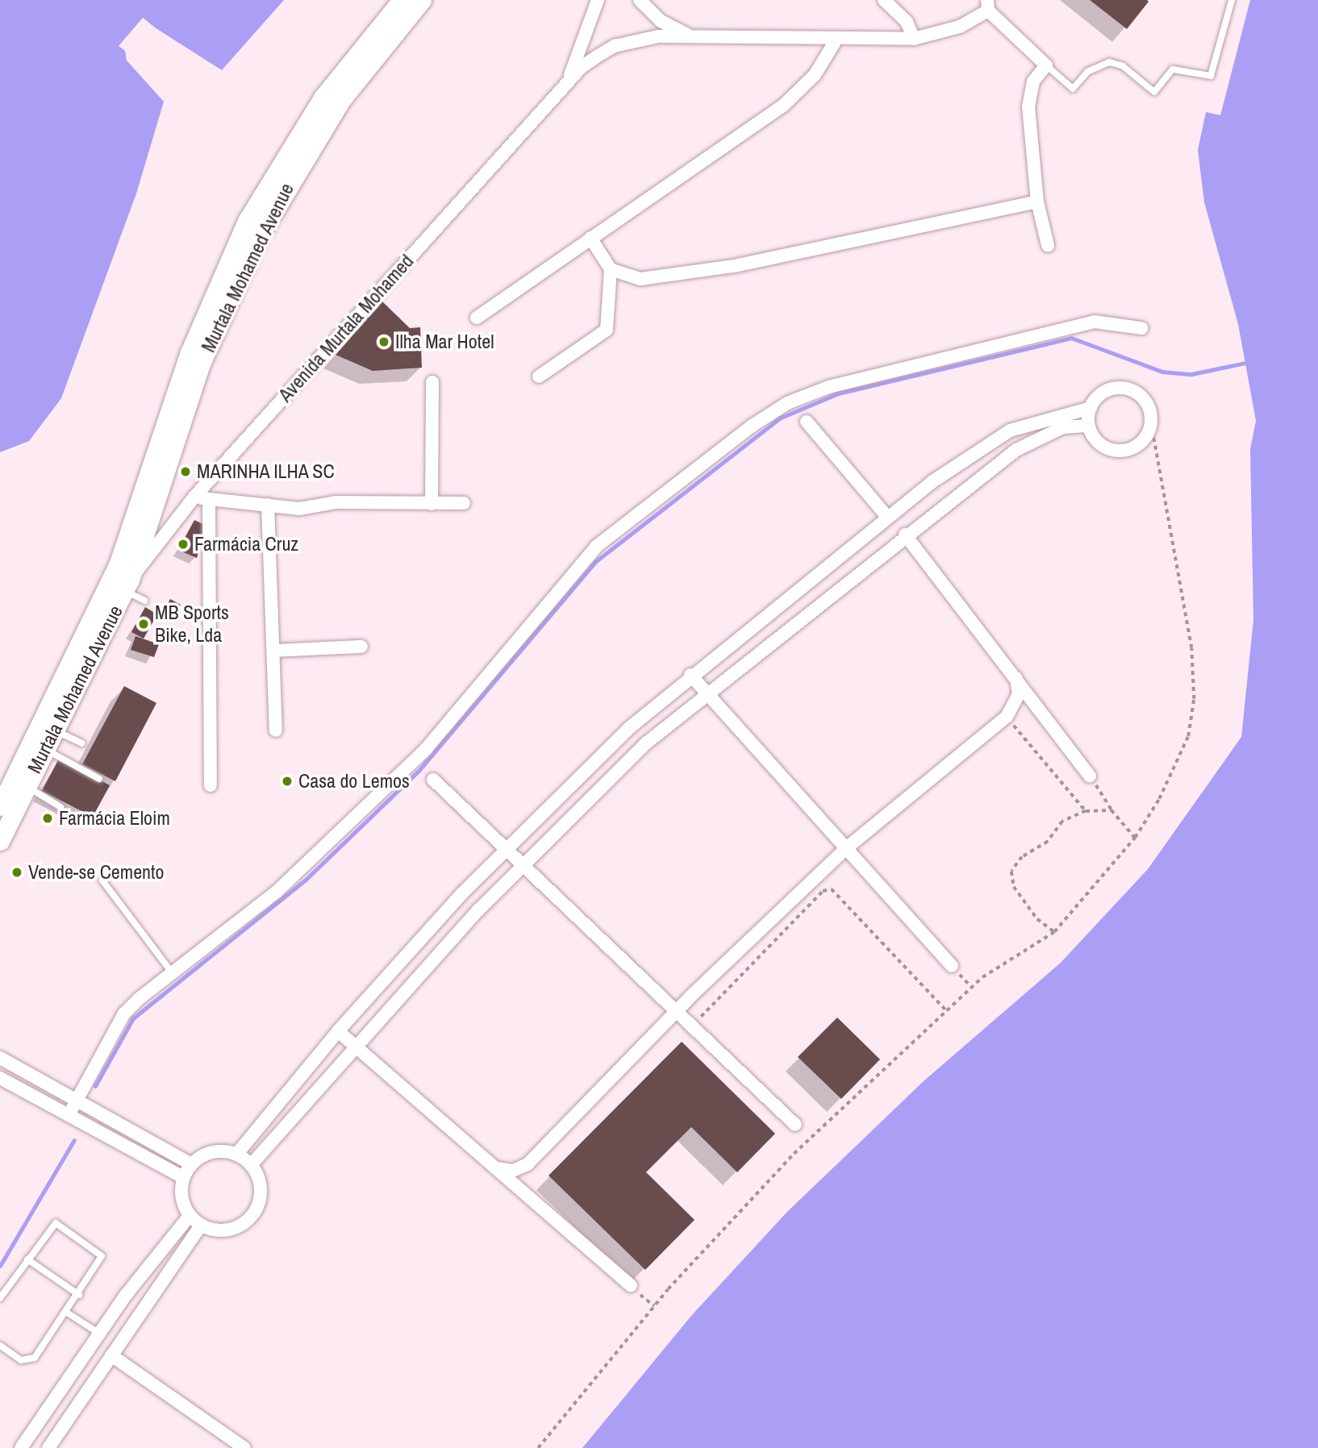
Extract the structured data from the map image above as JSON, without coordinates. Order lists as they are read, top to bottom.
{
  "streets": {
    "street": ["Murtala Mohamed Avenue", "Avenida Murtala Mohamed"]
  },
  "crossings": [
    ["Murtala Mohamed Avenue", "Avenida Murtala Mohamed"]
  ],
  "places": [
    "Ilha Mar Hotel",
    "MARINHA ILHA SC",
    "Farmácia Cruz",
    "MB Sports Bike, Lda",
    "Casa do Lemos",
    "Farmácia Eloim",
    "Vende-se Cemento"
  ]
}
